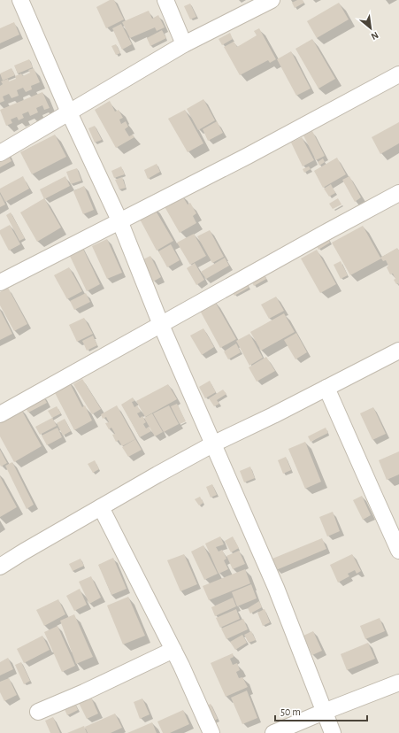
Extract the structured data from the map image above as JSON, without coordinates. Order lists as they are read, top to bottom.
{
  "scale_bar": "50 m",
  "north": "bottom right"
}
